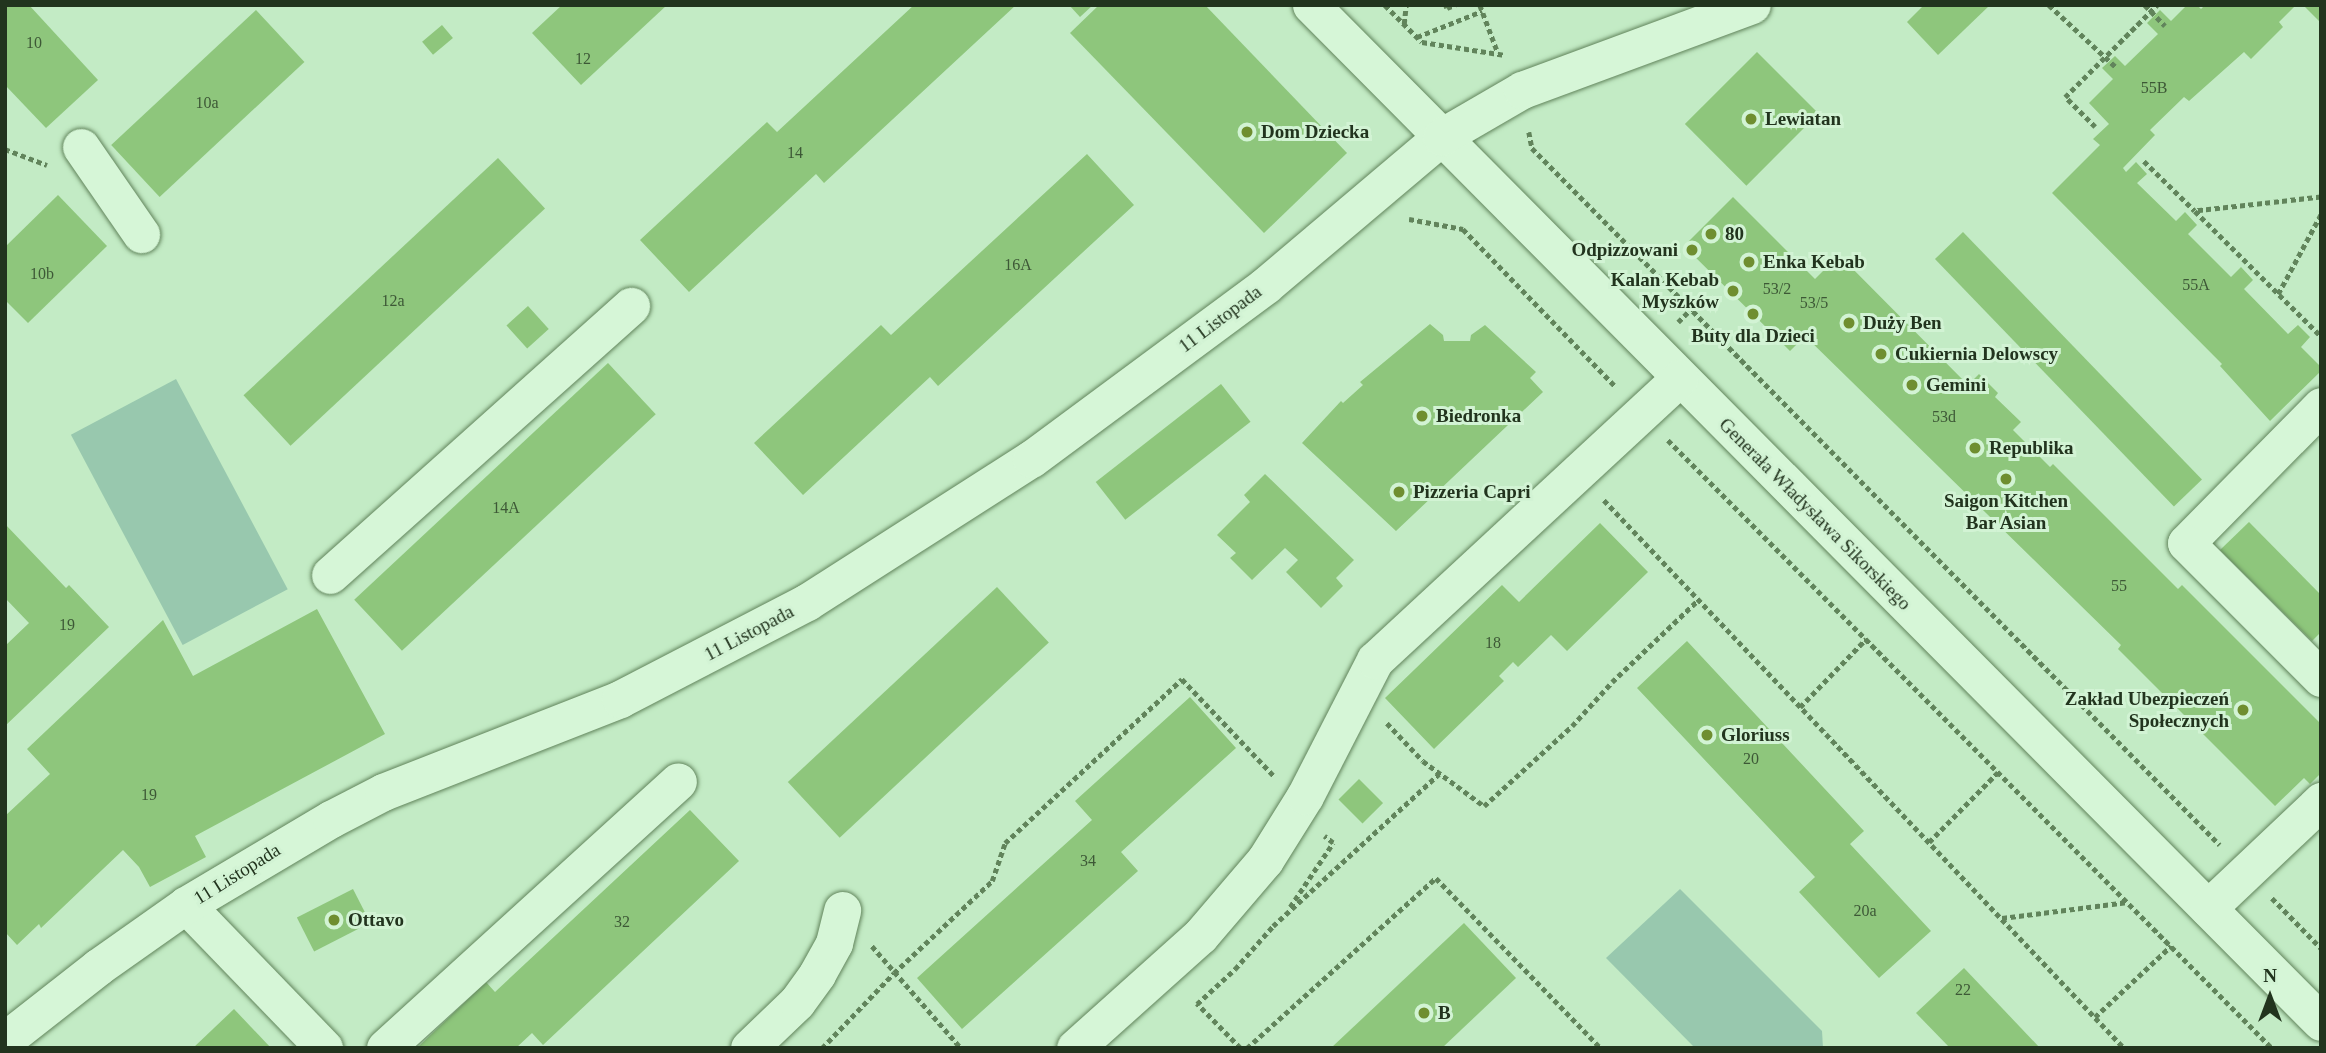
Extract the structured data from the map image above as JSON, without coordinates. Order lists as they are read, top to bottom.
{
  "streets": {
    "street": ["11 Listopada", "Generała Władysława Sikorskiego"]
  },
  "crossings": [
    ["11 Listopada", "Generała Władysława Sikorskiego"]
  ],
  "places": [
    "Lewiatan",
    "Dom Dziecka",
    "80",
    "Odpizzowani",
    "Enka Kebab",
    "Kalan Kebab Myszków",
    "Buty dla Dzieci",
    "Duży Ben",
    "Cukiernia Delowscy",
    "Gemini",
    "Biedronka",
    "Republika",
    "Saigon Kitchen Bar Asian",
    "Pizzeria Capri",
    "Zakład Ubezpieczeń Społecznych",
    "Gloriuss",
    "Ottavo",
    "B"
  ],
  "house_numbers": [
    "10",
    "12",
    "55B",
    "10a",
    "14",
    "16A",
    "10b",
    "55A",
    "53/2",
    "12a",
    "53/5",
    "53d",
    "14A",
    "55",
    "19",
    "18",
    "20",
    "19",
    "34",
    "20a",
    "32",
    "22"
  ],
  "north": "top"
}
